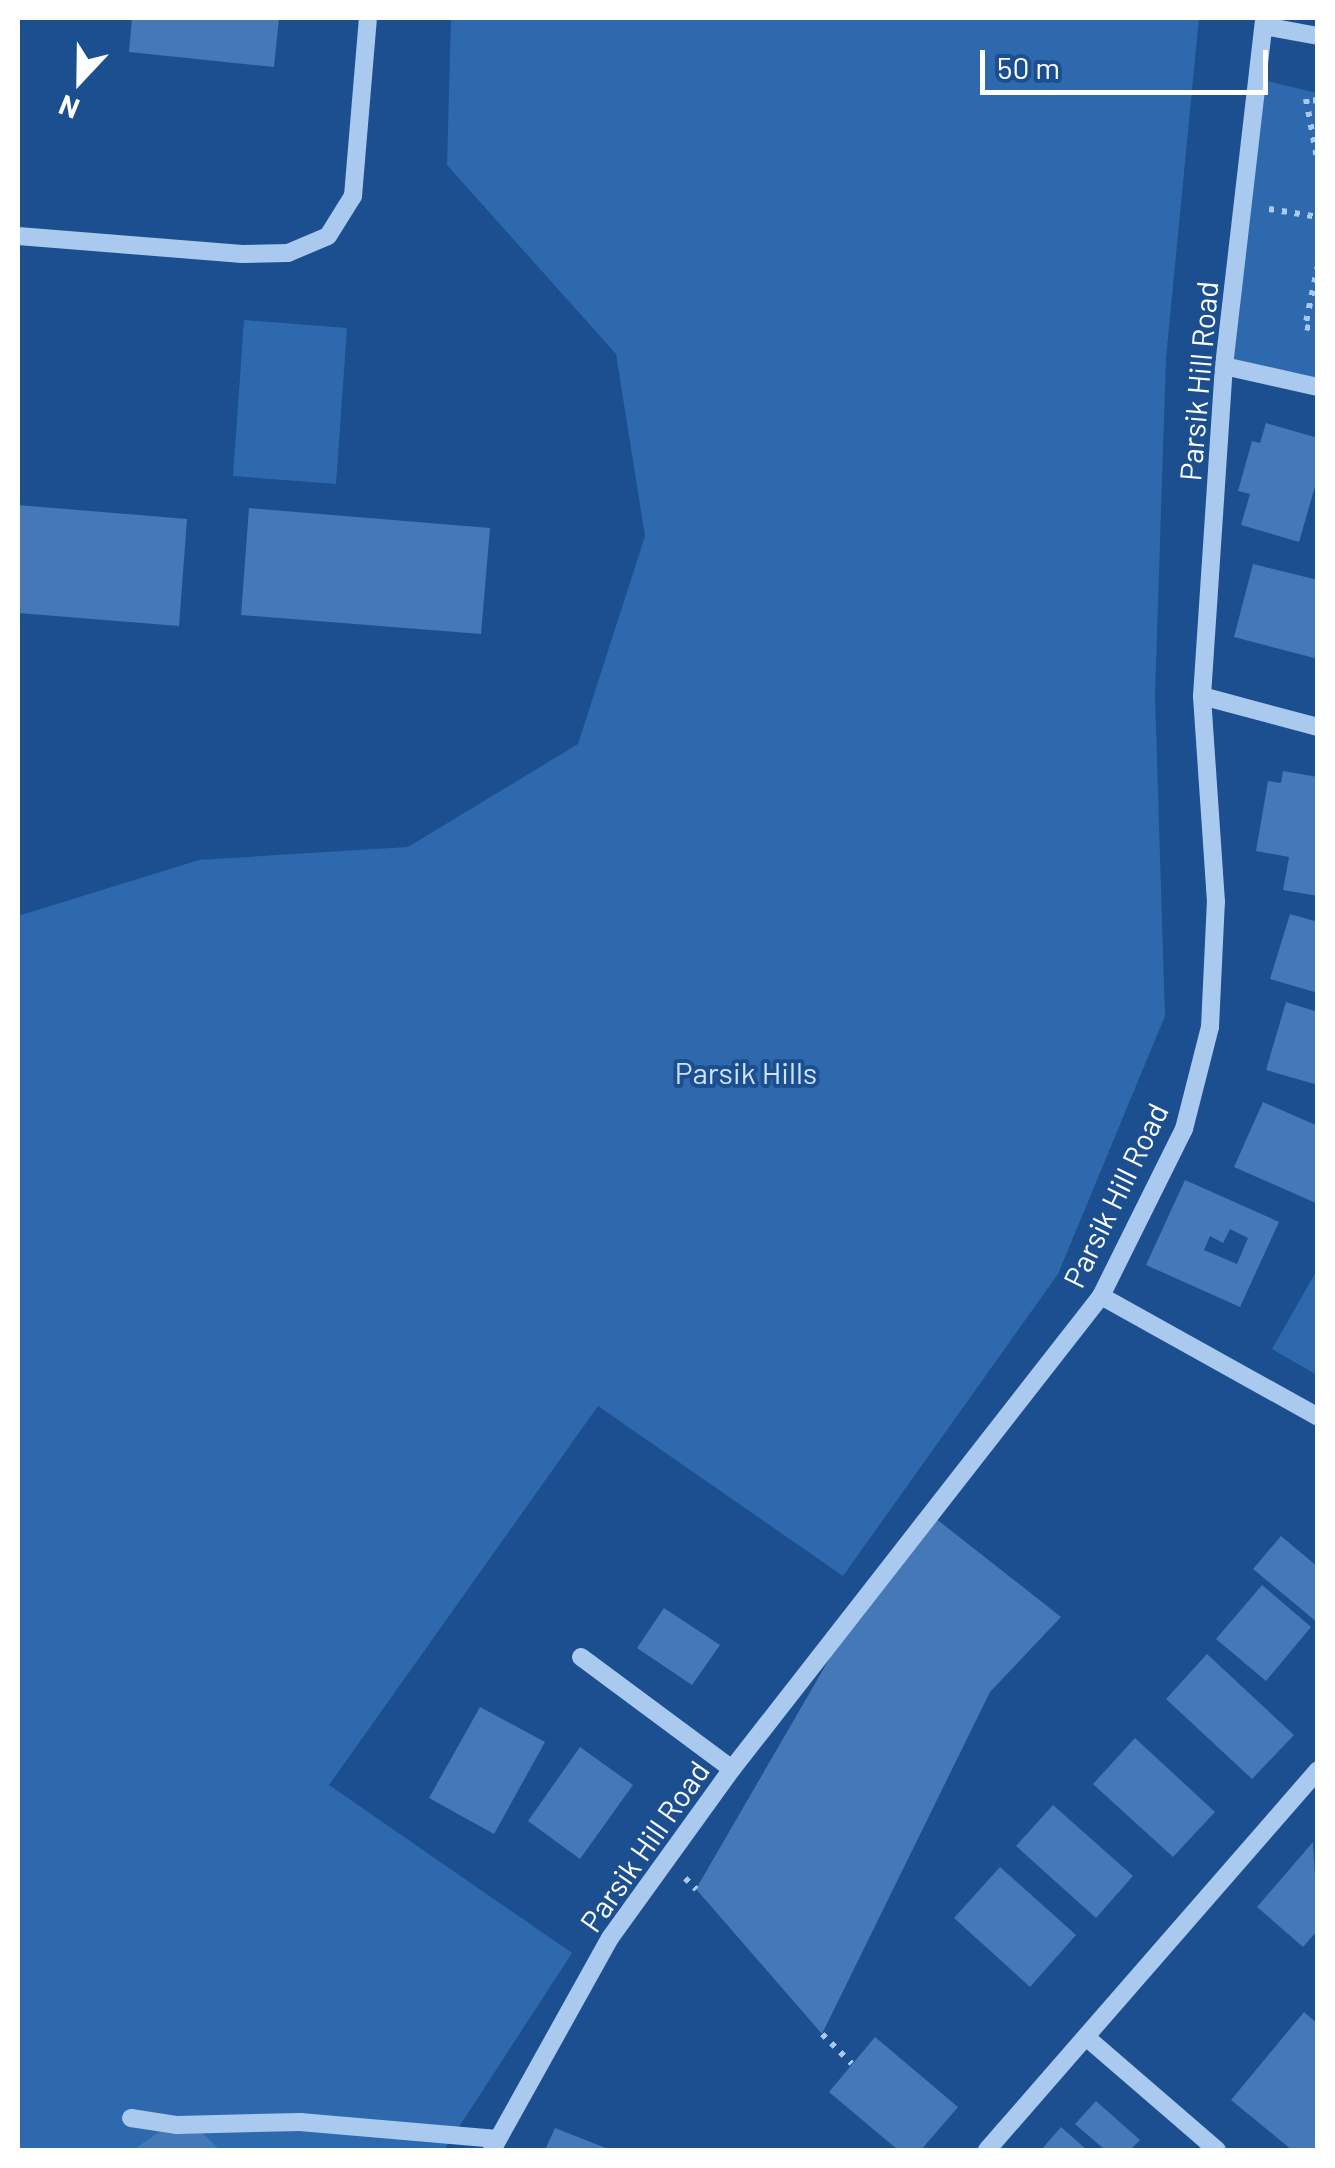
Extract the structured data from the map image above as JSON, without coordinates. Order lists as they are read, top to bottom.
{
  "streets": {
    "street": ["Parsik Hill Road"]
  },
  "parks": ["Parsik Hills"],
  "scale_bar": "50 m",
  "north": "bottom"
}
